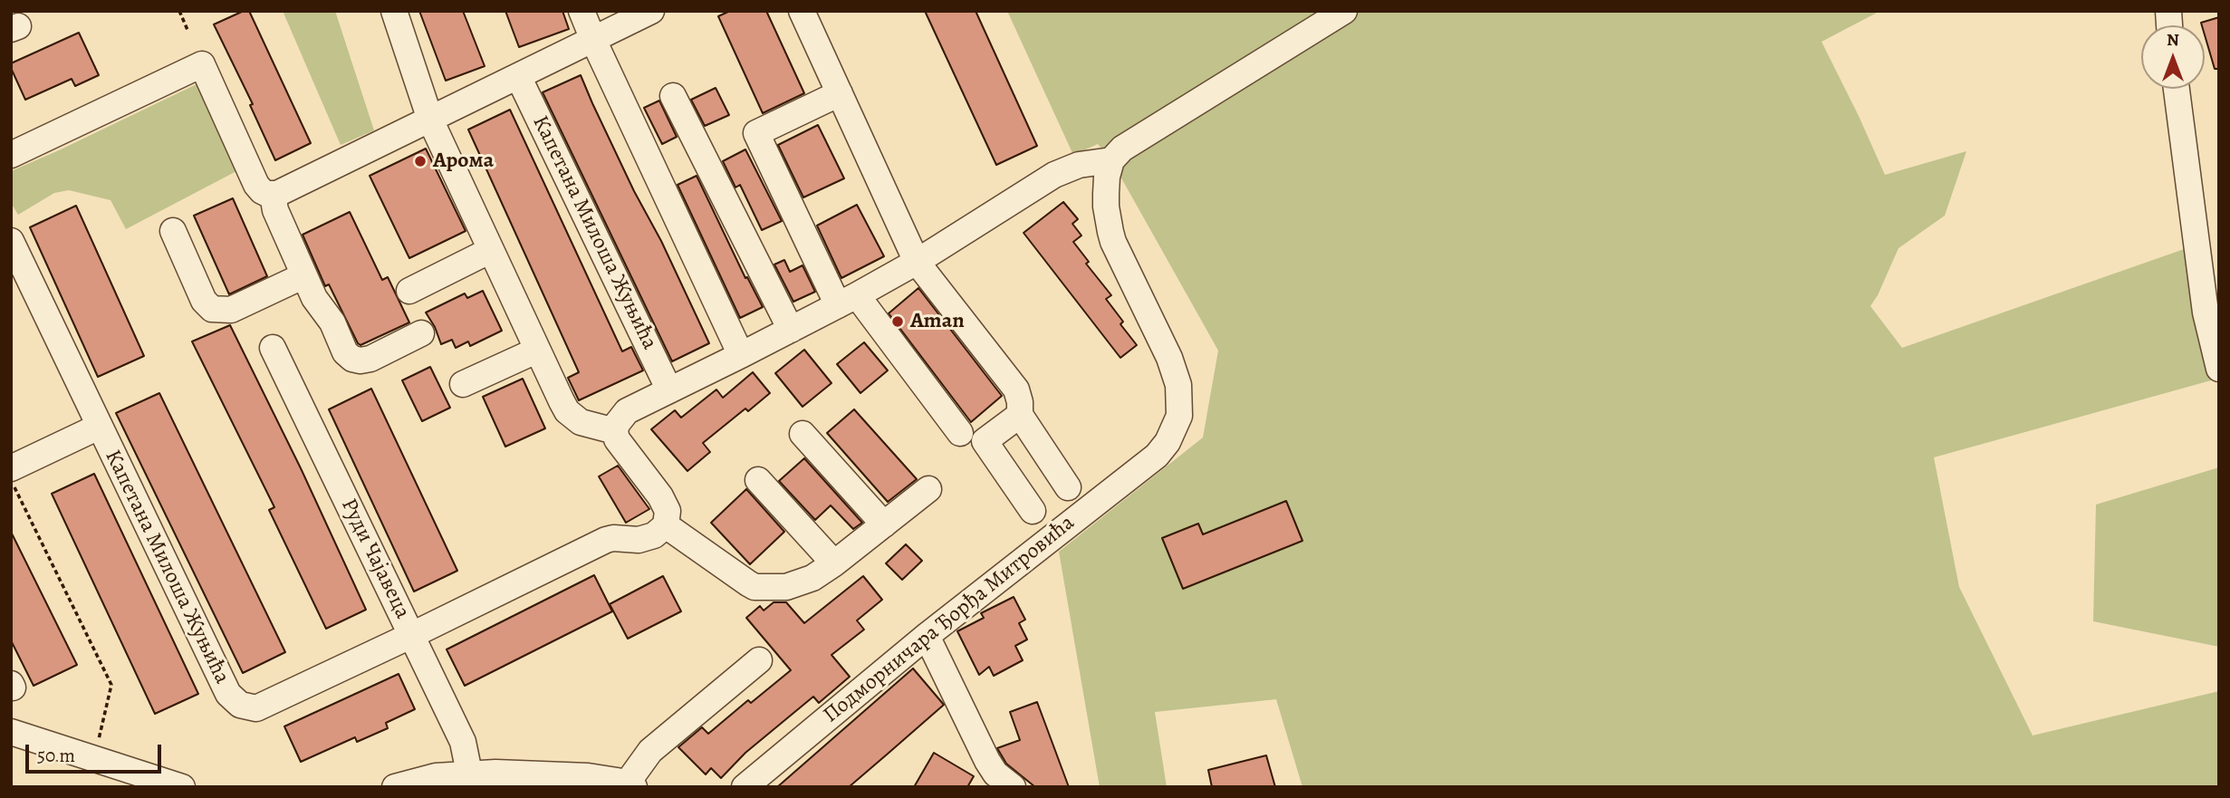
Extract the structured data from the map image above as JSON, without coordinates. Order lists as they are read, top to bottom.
{
  "streets": {
    "street": ["Капетана Милоша Жуњића", "Руди Чајавеца", "Подморничара Ђорђа Митровића"]
  },
  "crossings": [
    ["Капетана Милоша Жуњића", "Руди Чајавеца"]
  ],
  "places": ["Арома", "Aman"],
  "scale_bar": "50 m",
  "north": "top"
}
